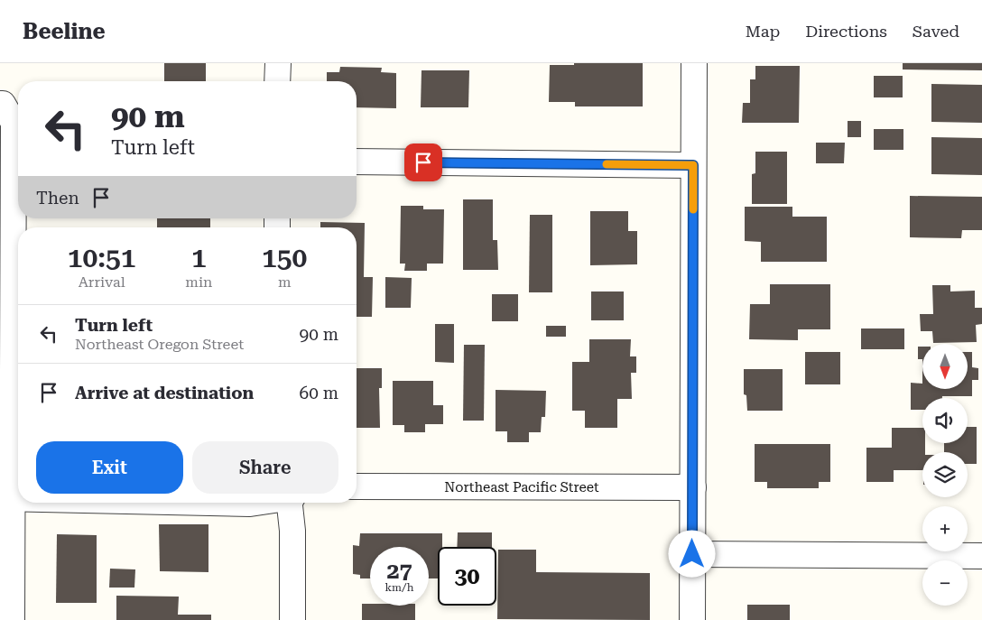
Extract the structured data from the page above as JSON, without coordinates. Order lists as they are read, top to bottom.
{
  "streets": {
    "street": ["Northeast Pacific Street"]
  },
  "north": "bottom",
  "page": {
    "header": "Beeline",
    "nav": ["Map", "Directions", "Saved"],
    "turn": ["90 m", "Turn left"],
    "then": "Then",
    "eta": [
      "10:51",
      "Arrival",
      "1",
      "min",
      "150",
      "m"
    ],
    "list": [
      {
        "name": "Turn left",
        "note": "Northeast Oregon Street",
        "value": "90 m"
      },
      {
        "name": "Arrive at destination",
        "value": "60 m"
      }
    ],
    "map_buttons": ["+", "−"],
    "buttons": ["Exit", "Share"],
    "speed": "27 km/h",
    "limit": "30"
  }
}
